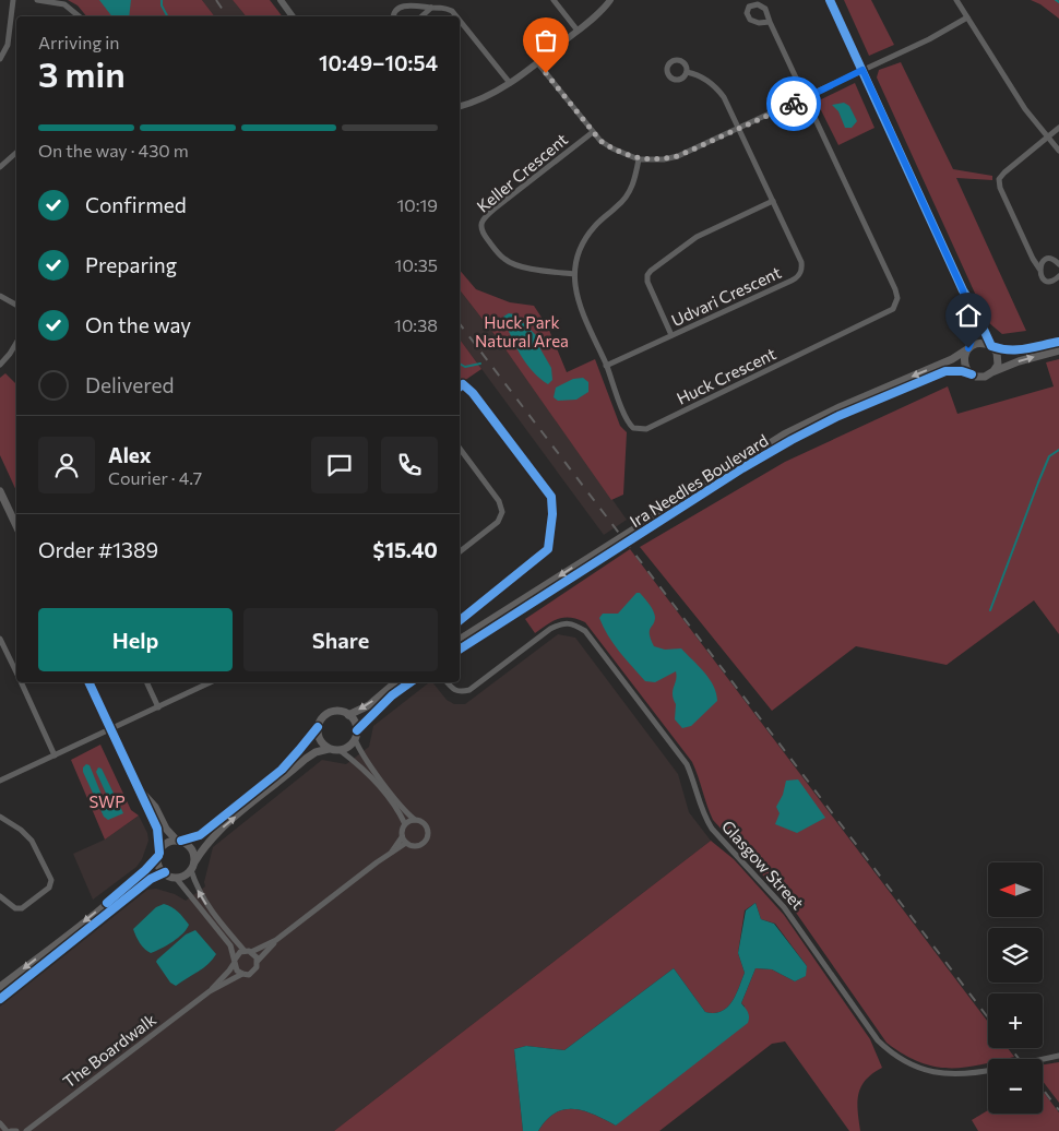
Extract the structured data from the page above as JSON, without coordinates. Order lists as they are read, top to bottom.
{
  "streets": {
    "main road": ["Ira Needles Boulevard"],
    "street": [
      "Keller Crescent",
      "Udvari Crescent",
      "Huck Crescent",
      "Glasgow Street",
      "The Boardwalk"
    ]
  },
  "crossings": [
    ["Keller Crescent", "Huck Crescent"],
    ["Udvari Crescent", "Huck Crescent"]
  ],
  "parks": ["Huck Park Natural Area", "SWP"],
  "north": "left",
  "page": {
    "heading": ["3 min", "Arriving in", "10:49–10:54"],
    "panel": [
      "Alex",
      "Courier · 4.7",
      "Order #1389",
      "$15.40"
    ],
    "bar": "On the way · 430 m",
    "list": [
      ["Confirmed", "10:19"],
      ["Preparing", "10:35"],
      ["On the way", "10:38"],
      "Delivered"
    ],
    "buttons": ["Help", "Share"],
    "map_buttons": ["+", "−"]
  }
}
